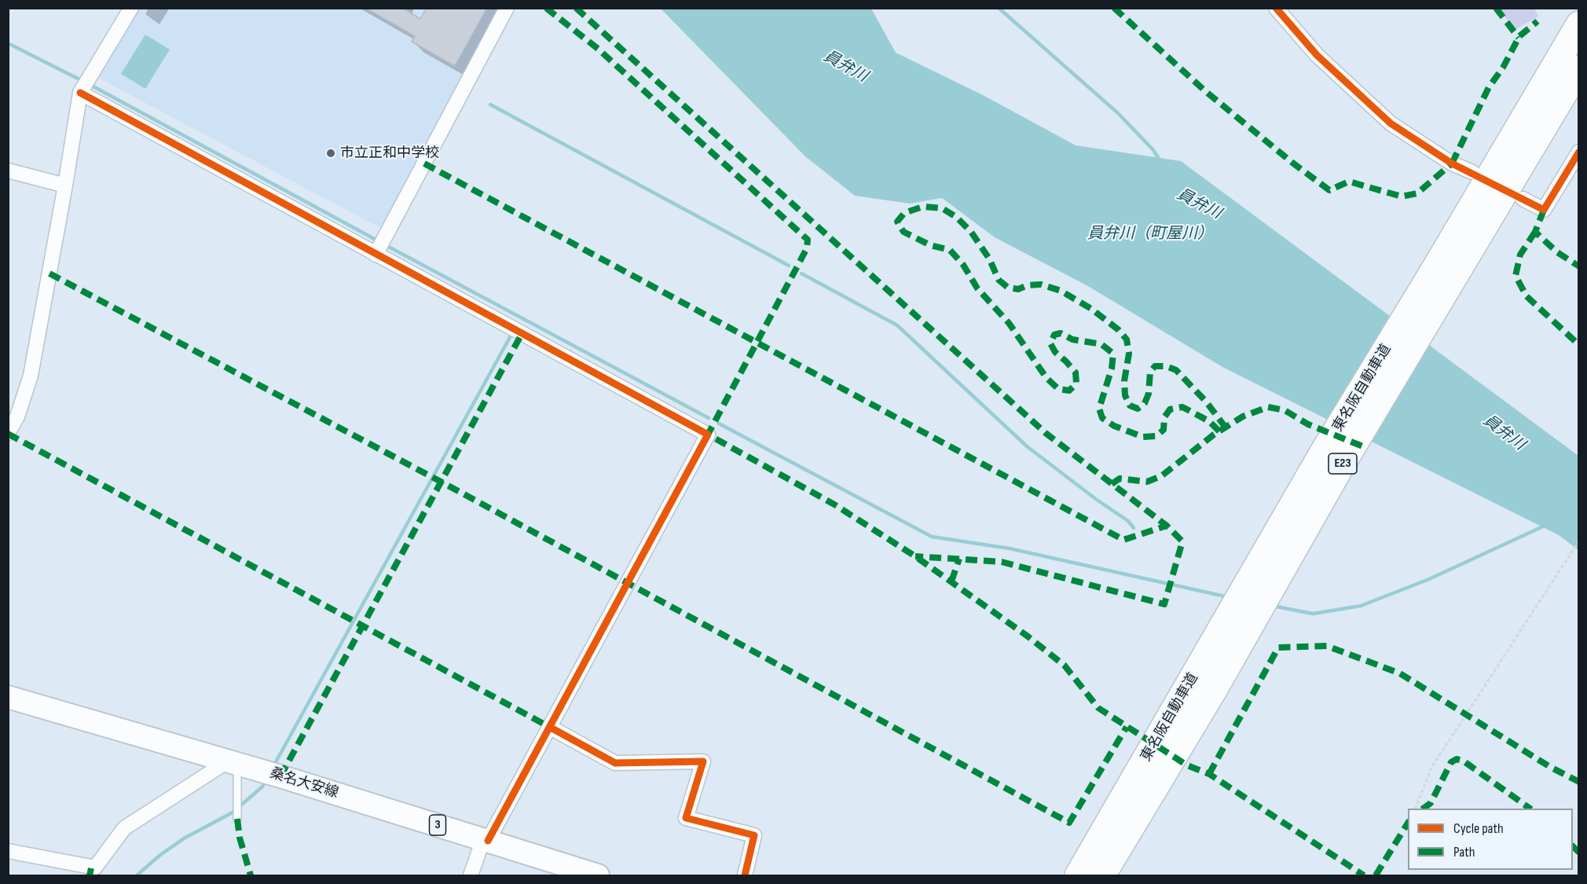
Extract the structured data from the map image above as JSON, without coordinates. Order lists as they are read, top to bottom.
{
  "streets": {
    "highway": ["東名阪自動車道", "E23"],
    "main road": ["桑名大安線", "3"]
  },
  "water": ["員弁川", "員弁川（町屋川）"],
  "places": ["市立正和中学校"],
  "legend": ["Cycle path", "Path"]
}
